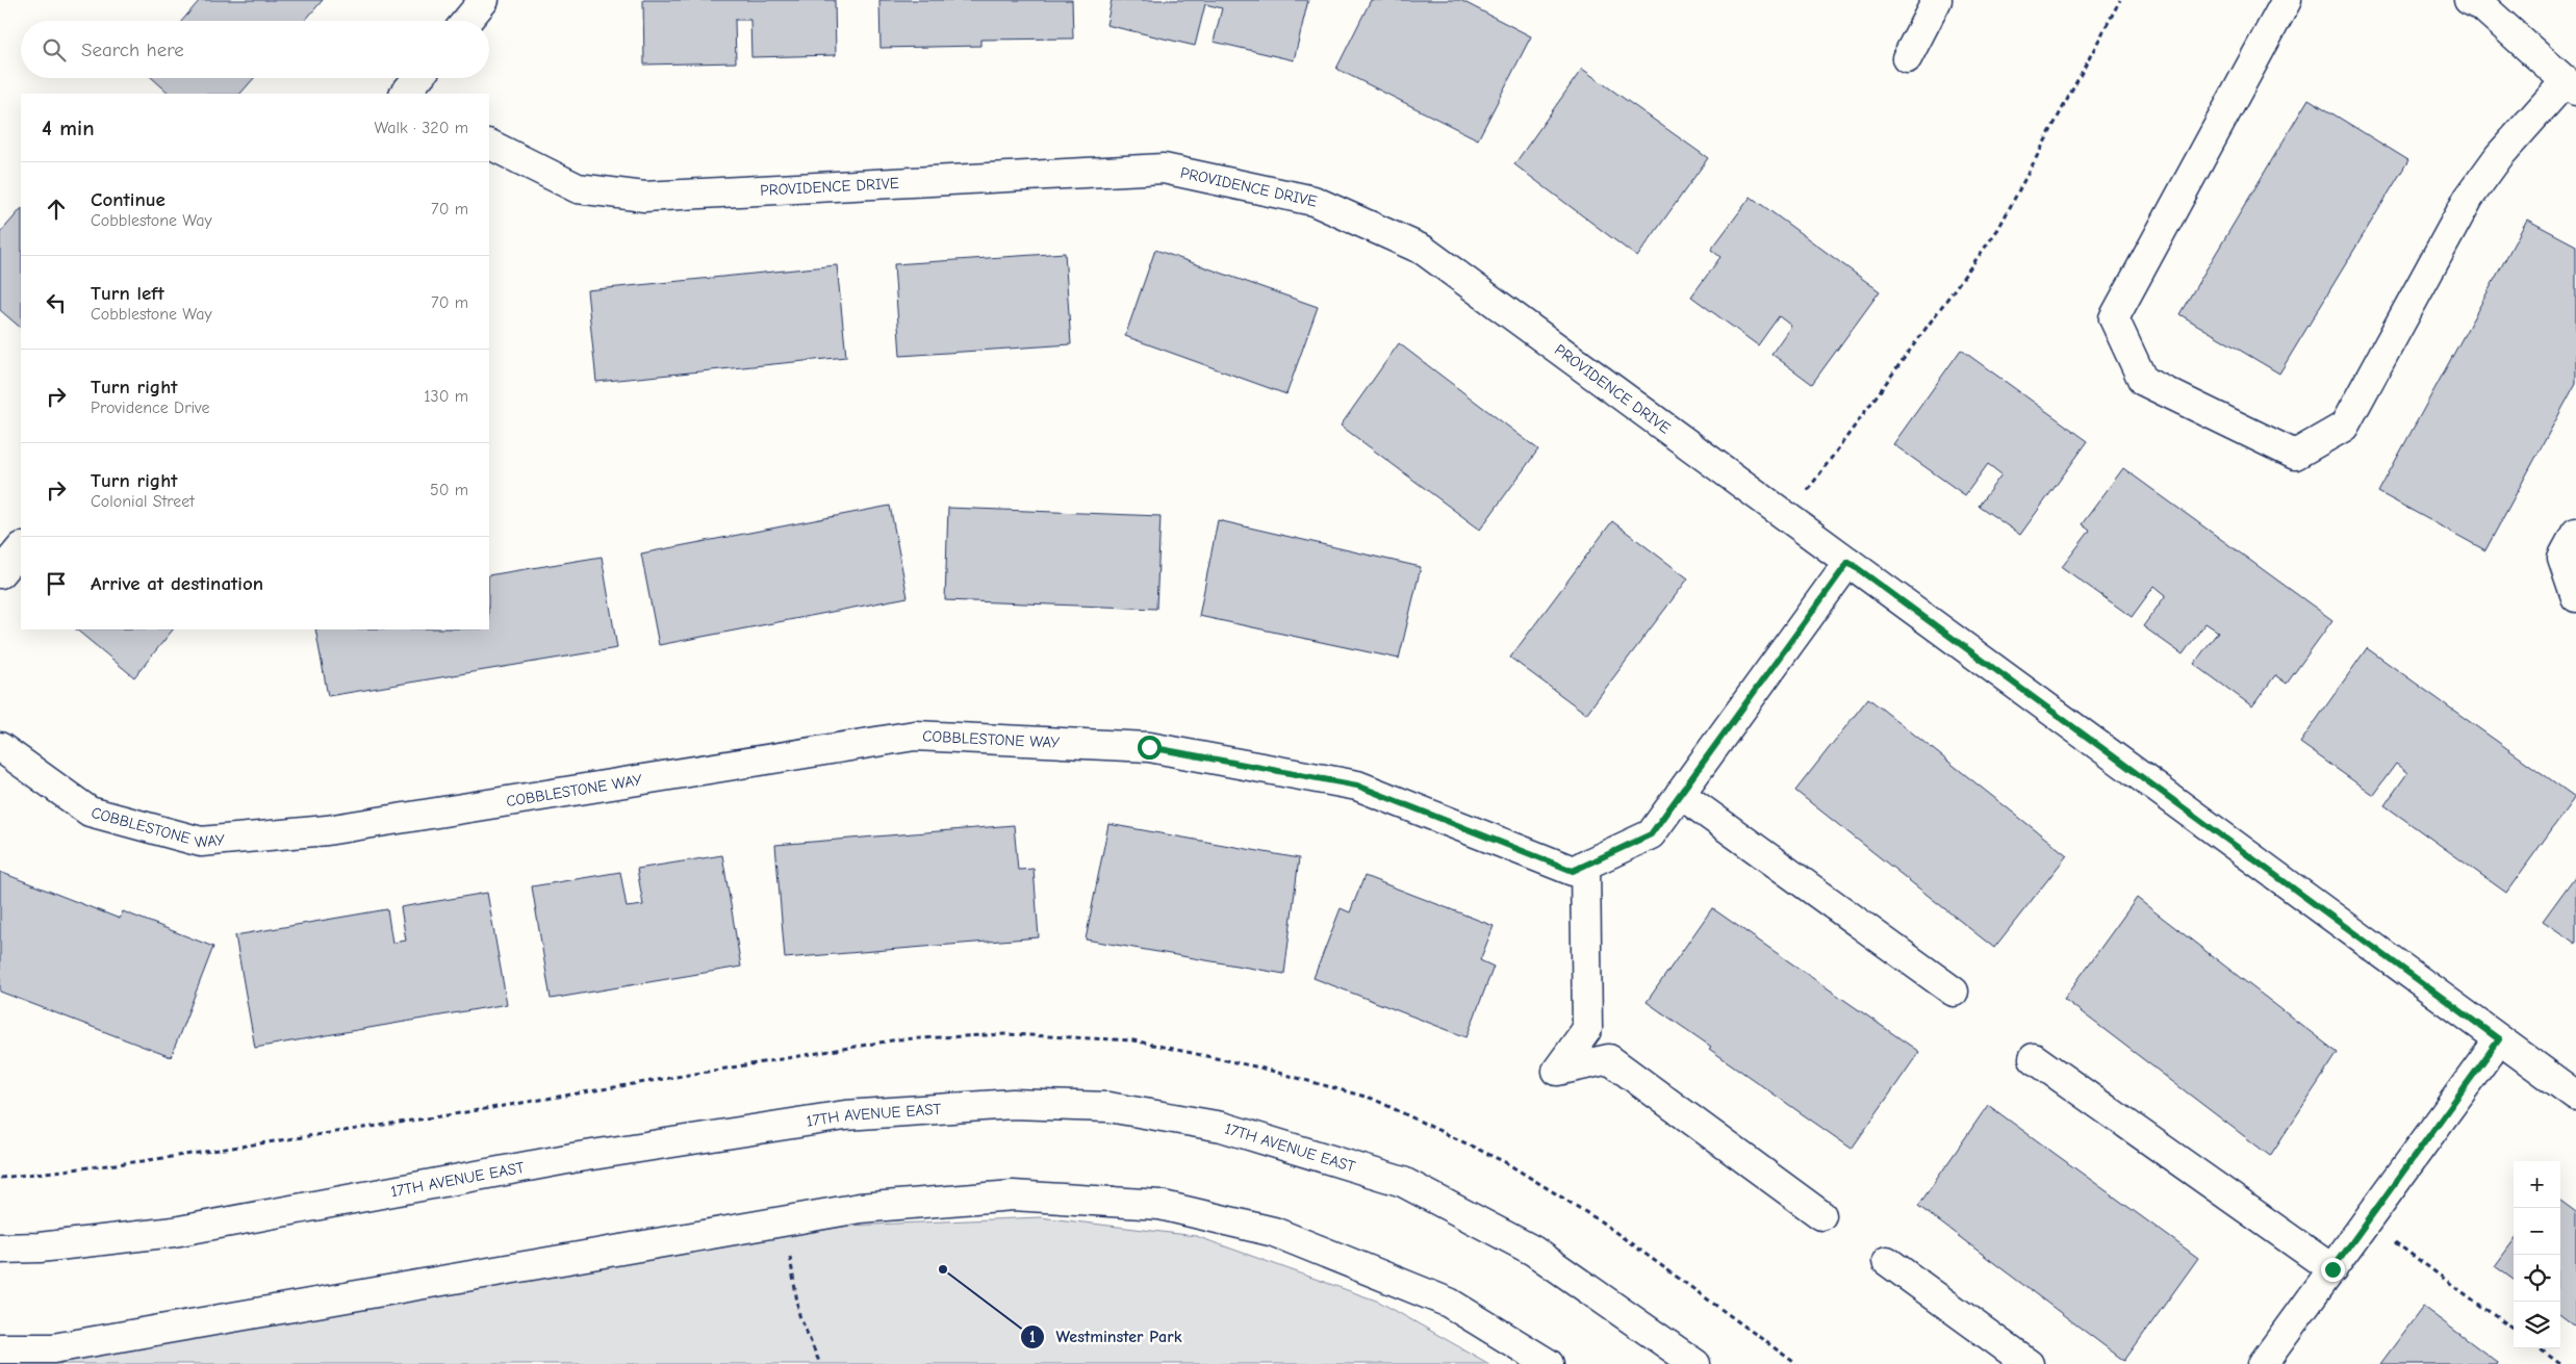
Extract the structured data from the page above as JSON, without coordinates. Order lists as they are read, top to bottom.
{
  "streets": {
    "street": ["PROVIDENCE DRIVE", "COBBLESTONE WAY", "17TH AVENUE EAST"]
  },
  "crossings": [
    ["PROVIDENCE DRIVE", "COBBLESTONE WAY"]
  ],
  "places": ["Westminster Park"],
  "page": {
    "search": "Search here",
    "heading": ["4 min", "Walk · 320 m"],
    "list": [
      ["Continue", "Cobblestone Way", "70 m"],
      ["Turn left", "Cobblestone Way", "70 m"],
      ["Turn right", "Providence Drive", "130 m"],
      ["Turn right", "Colonial Street", "50 m"],
      "Arrive at destination"
    ],
    "map_buttons": ["+", "−"]
  }
}
